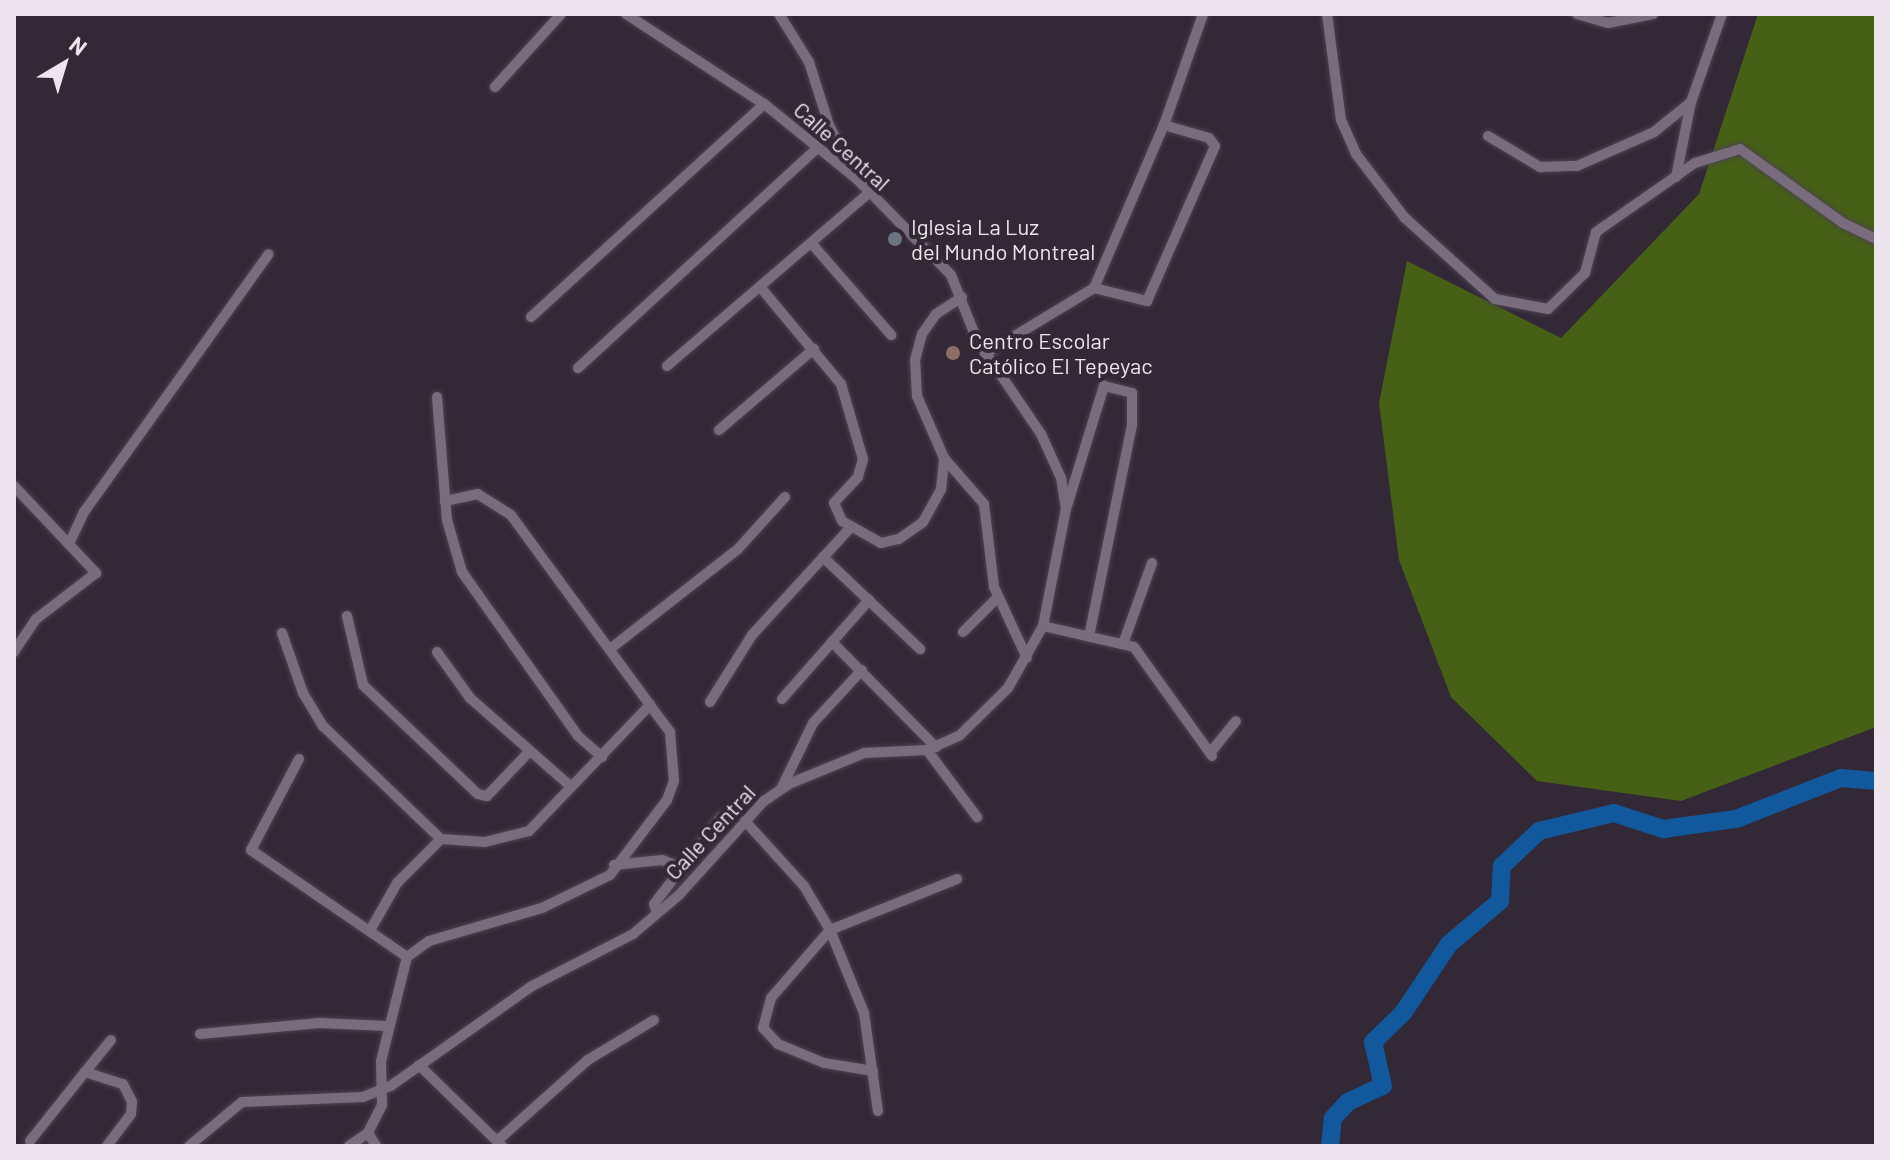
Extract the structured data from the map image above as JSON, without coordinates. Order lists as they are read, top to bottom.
{
  "streets": {
    "street": ["Calle Central"]
  },
  "places": ["Iglesia La Luz del Mundo Montreal", "Centro Escolar Católico El Tepeyac"],
  "north": "top right"
}
